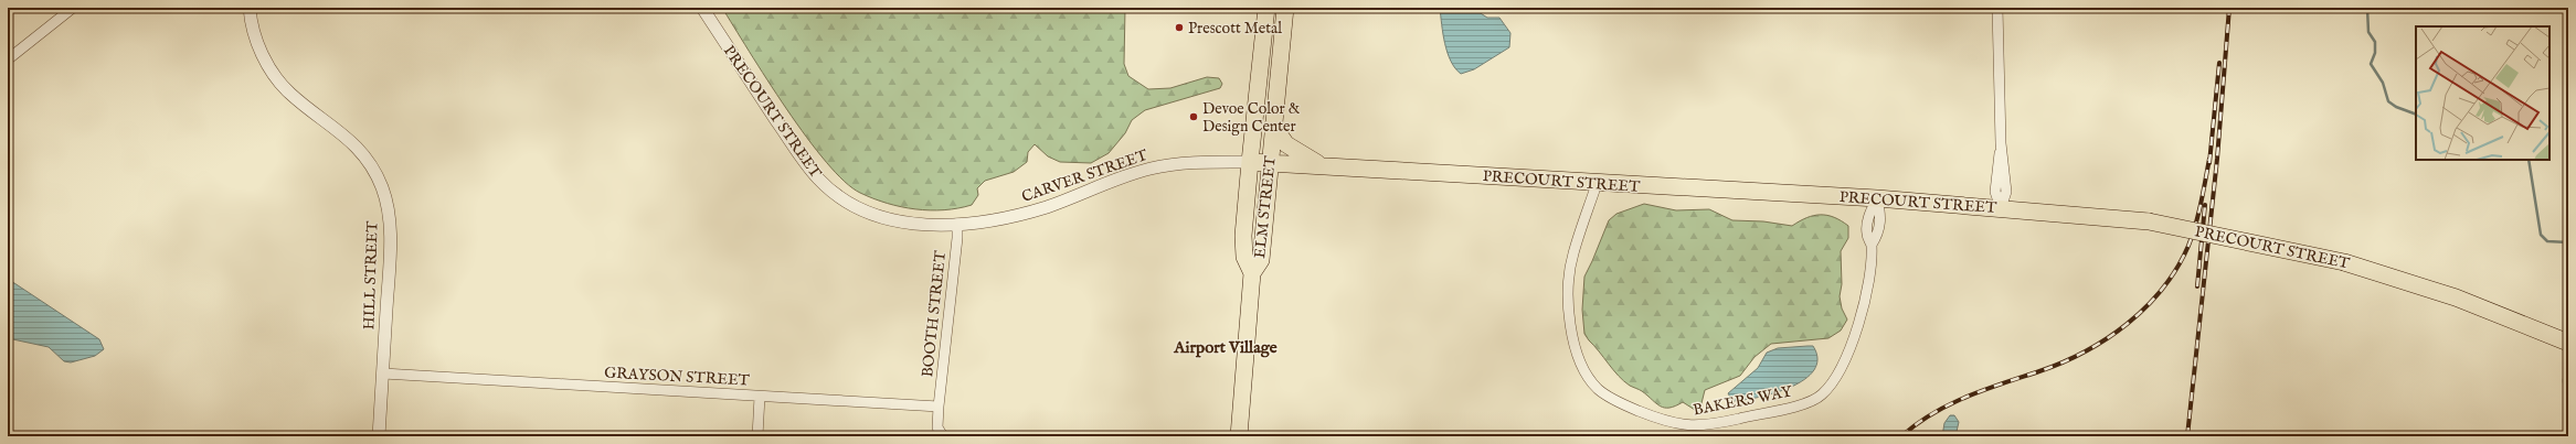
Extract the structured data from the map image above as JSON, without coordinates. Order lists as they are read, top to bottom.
{
  "streets": {
    "main road": ["PRECOURT STREET", "ELM STREET"],
    "street": [
      "CARVER STREET",
      "HILL STREET",
      "BOOTH STREET",
      "GRAYSON STREET",
      "BAKERS WAY"
    ]
  },
  "crossings": [
    ["PRECOURT STREET", "CARVER STREET"],
    ["PRECOURT STREET", "ELM STREET"],
    ["PRECOURT STREET", "BOOTH STREET"],
    ["PRECOURT STREET", "BAKERS WAY"],
    ["CARVER STREET", "ELM STREET"],
    ["CARVER STREET", "BOOTH STREET"],
    ["HILL STREET", "GRAYSON STREET"],
    ["BOOTH STREET", "GRAYSON STREET"]
  ],
  "districts": ["Airport Village"],
  "places": ["Prescott Metal", "Devoe Color & Design Center"]
}
